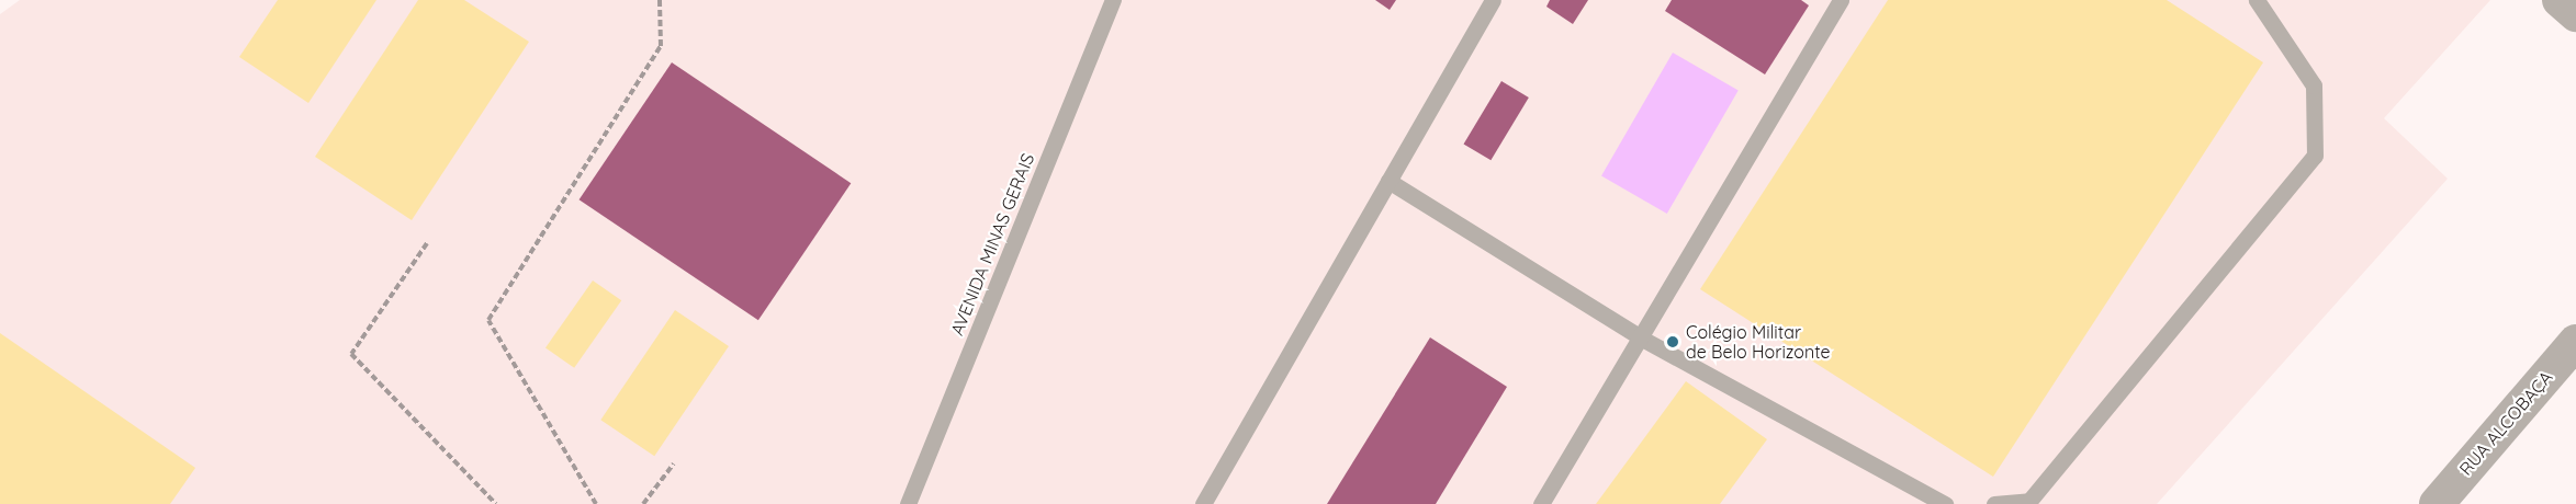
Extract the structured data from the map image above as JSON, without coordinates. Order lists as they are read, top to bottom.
{
  "streets": {
    "street": ["RUA ALCOBAÇA"],
    "lane": ["AVENIDA MINAS GERAIS"]
  },
  "places": ["Colégio Militar de Belo Horizonte"]
}
